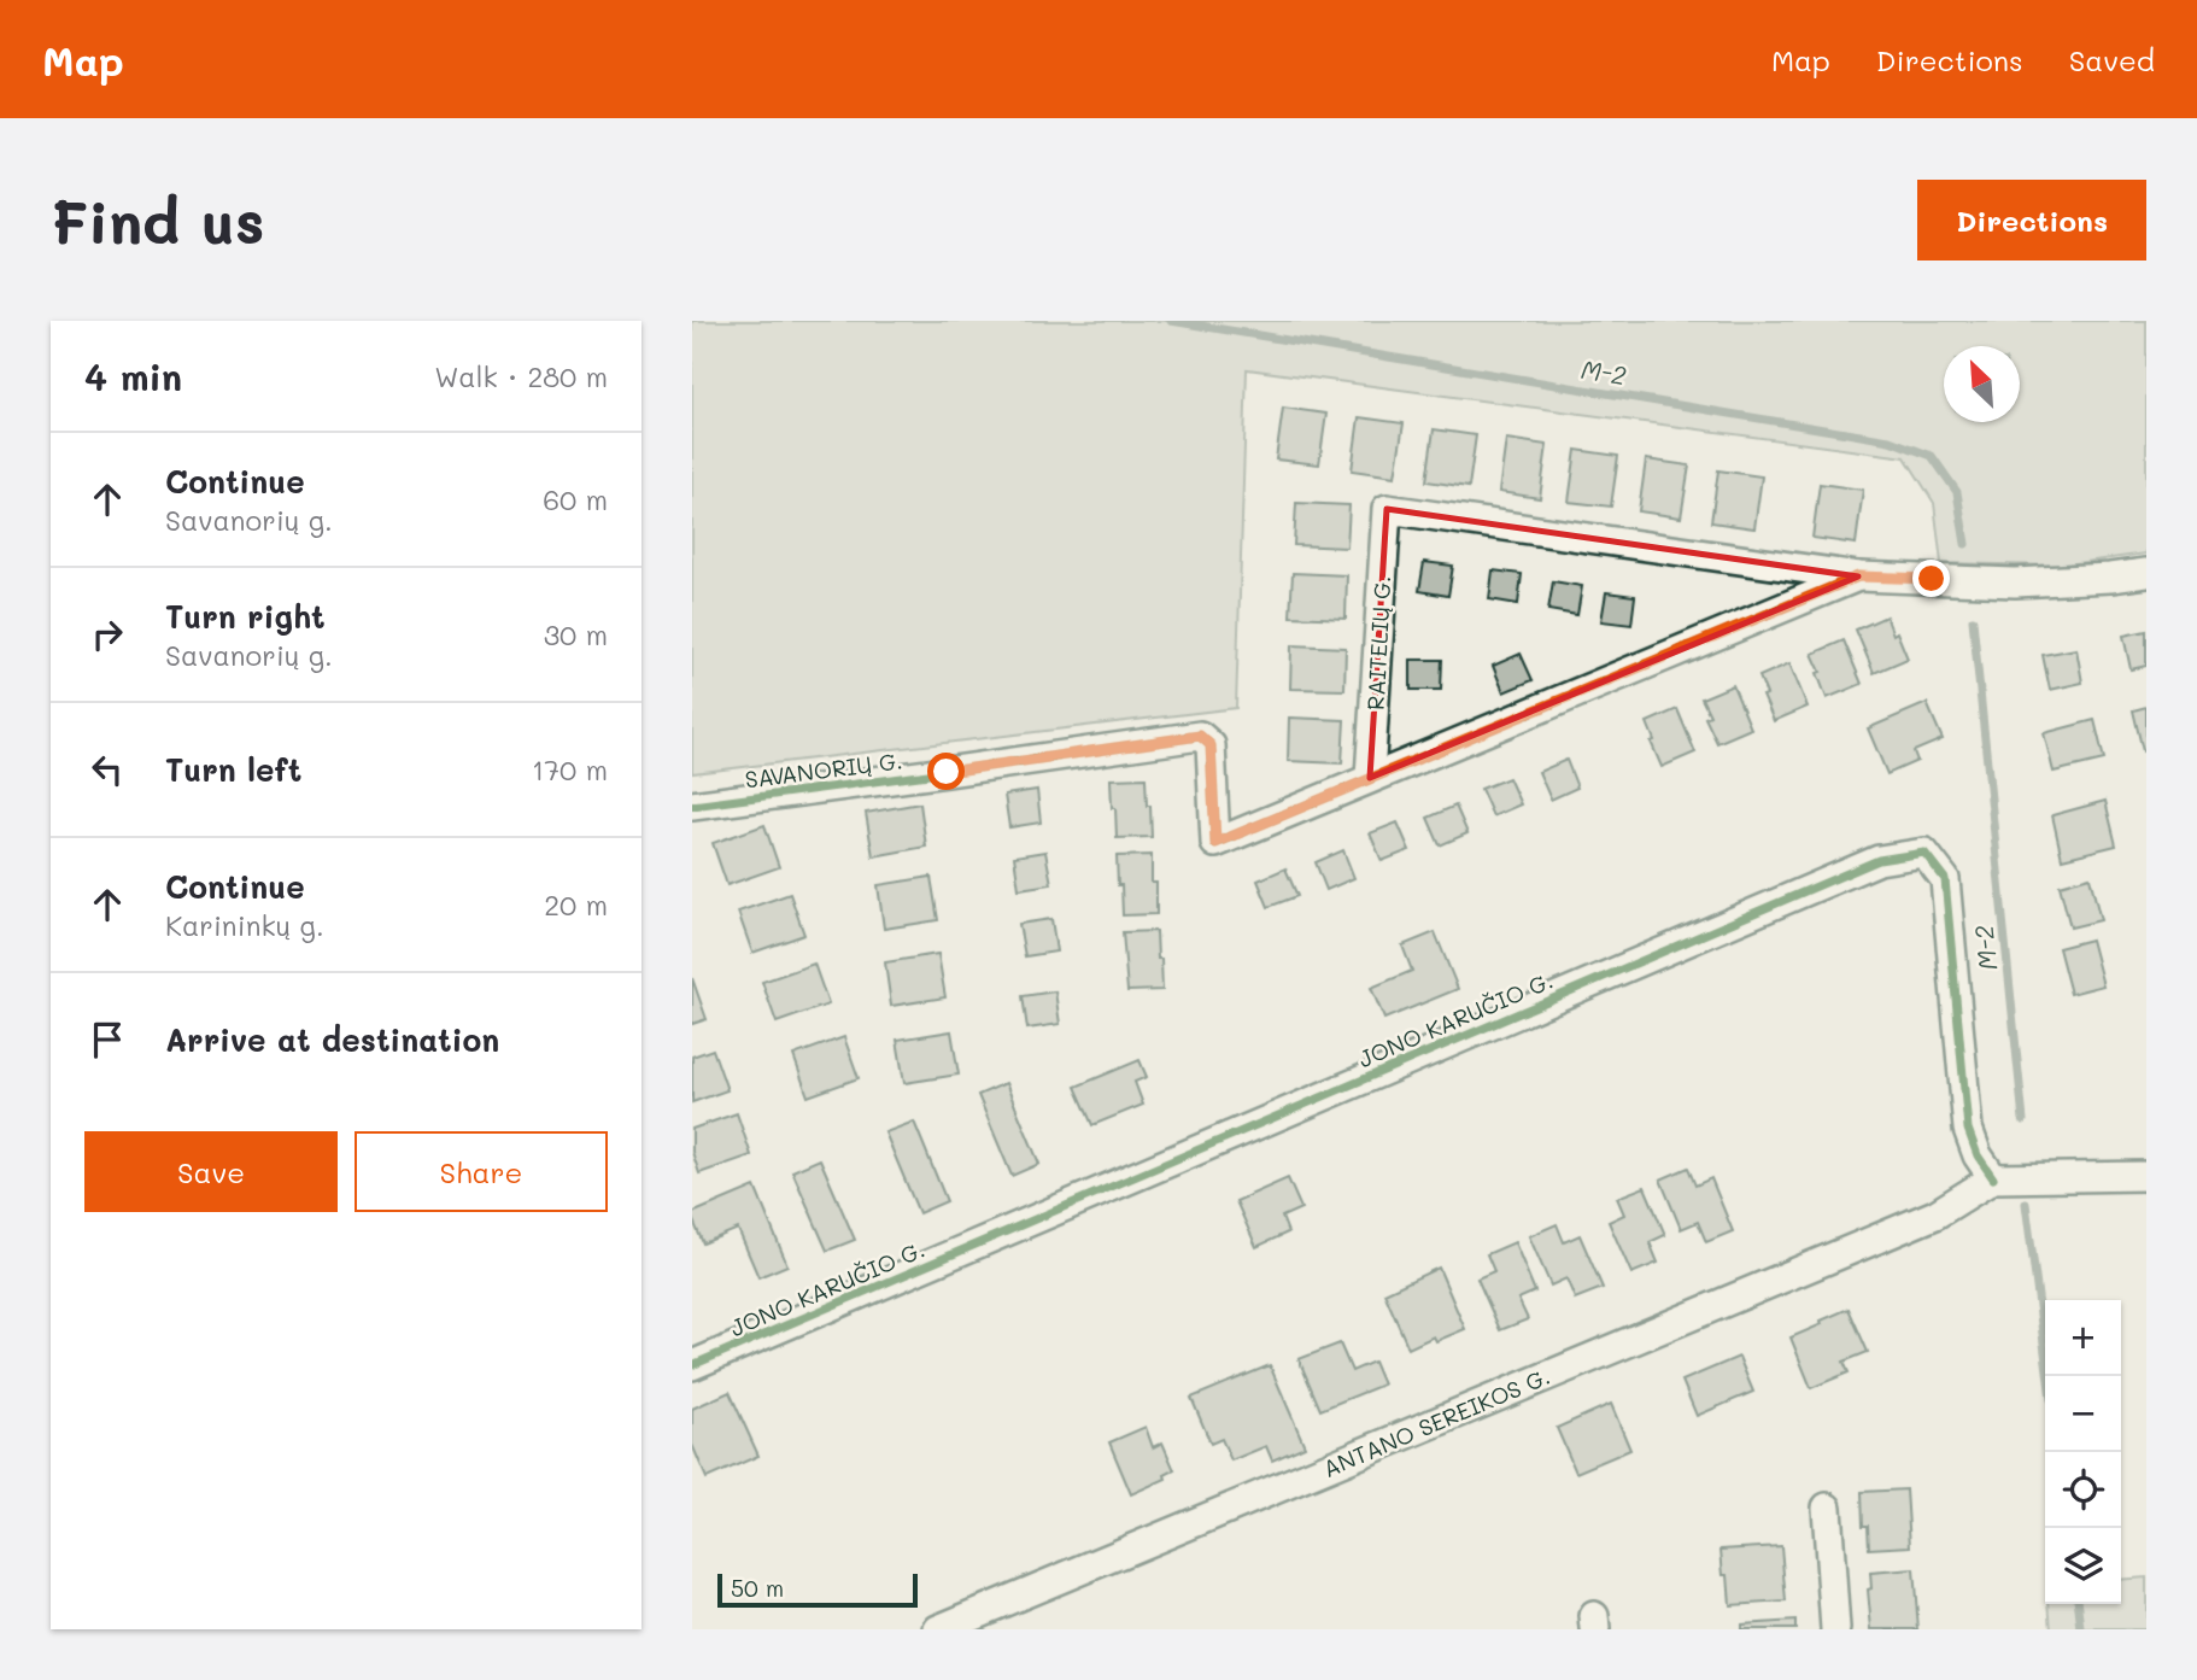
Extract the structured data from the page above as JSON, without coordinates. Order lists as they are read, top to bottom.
{
  "streets": {
    "street": [
      "RAITELIŲ G.",
      "SAVANORIŲ G.",
      "JONO KARUČIO G.",
      "ANTANO SEREIKOS G."
    ]
  },
  "crossings": [
    ["RAITELIŲ G.", "SAVANORIŲ G."],
    ["JONO KARUČIO G.", "ANTANO SEREIKOS G."]
  ],
  "water": ["M-2"],
  "scale_bar": "50 m",
  "north": "top left",
  "page": {
    "header": "Map",
    "nav": ["Map", "Directions", "Saved"],
    "buttons": [
      "Directions",
      ["Save", "Share"]
    ],
    "title": "Find us",
    "heading": ["4 min", "Walk · 280 m"],
    "list": [
      ["Continue", "Savanorių g.", "60 m"],
      ["Turn right", "Savanorių g.", "30 m"],
      ["Turn left", "170 m"],
      ["Continue", "Karininkų g.", "20 m"],
      "Arrive at destination"
    ],
    "map_buttons": ["+", "−"],
    "scale": "50 m"
  }
}
